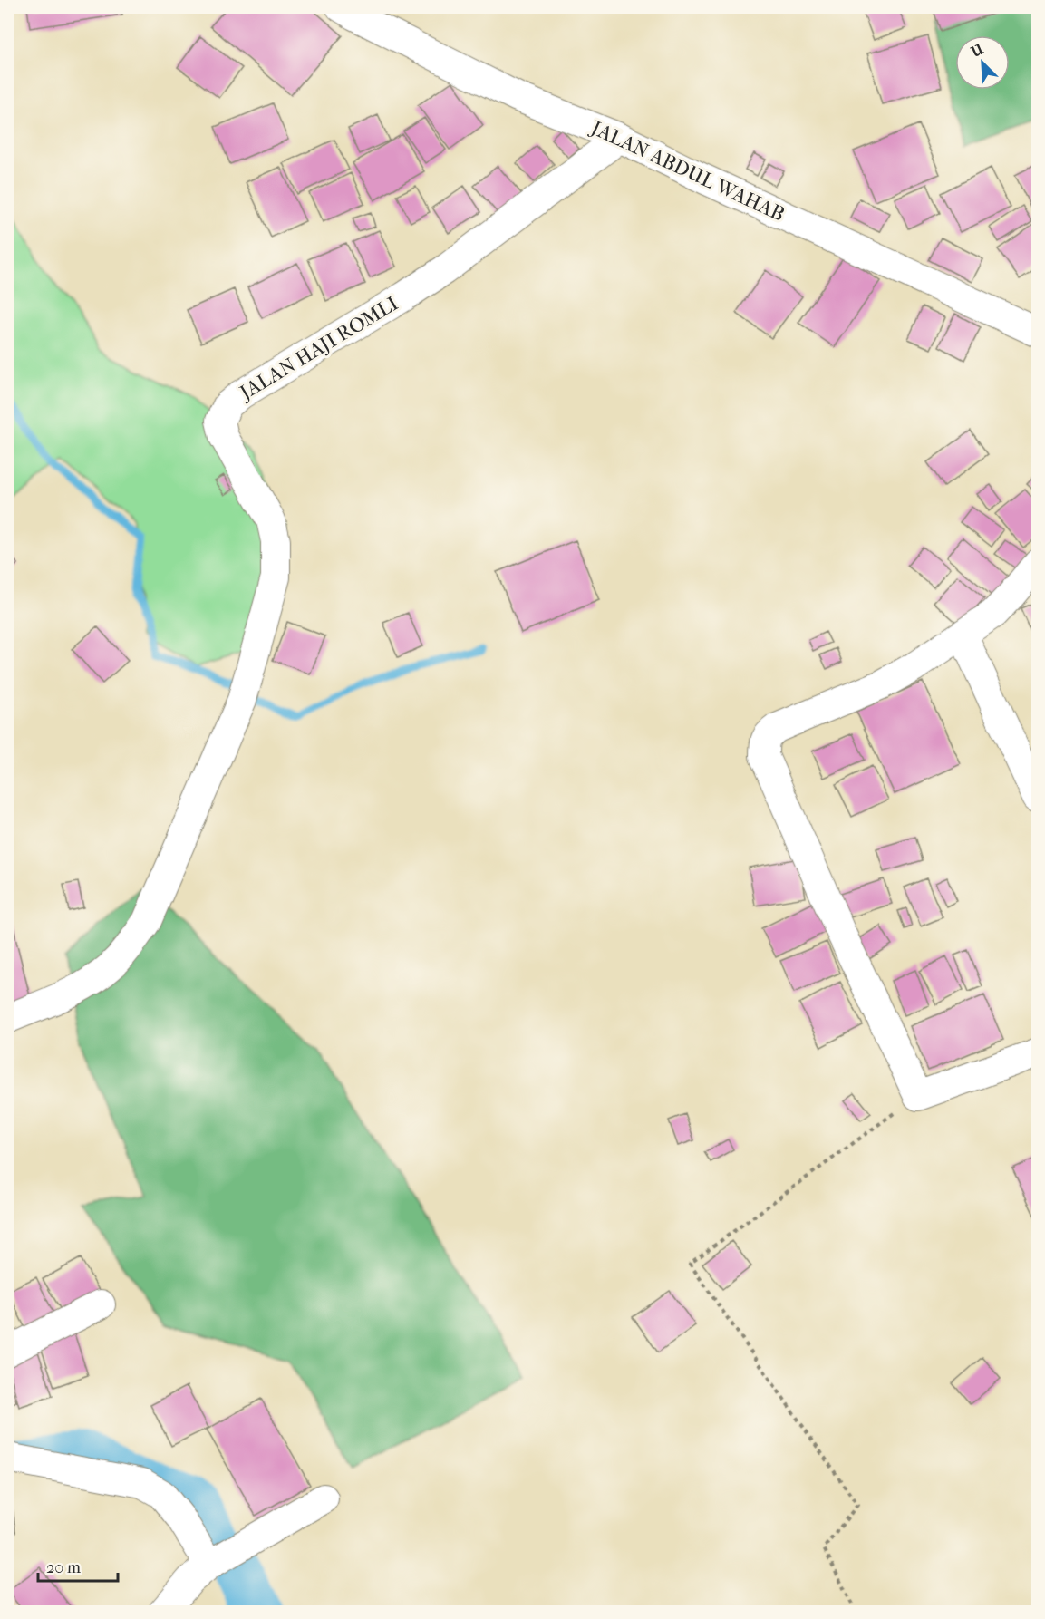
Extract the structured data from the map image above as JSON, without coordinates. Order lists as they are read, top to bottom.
{
  "streets": {
    "street": ["JALAN ABDUL WAHAB", "JALAN HAJI ROMLI"]
  },
  "crossings": [
    ["JALAN ABDUL WAHAB", "JALAN HAJI ROMLI"]
  ],
  "scale_bar": "20 m",
  "north": "top left"
}
